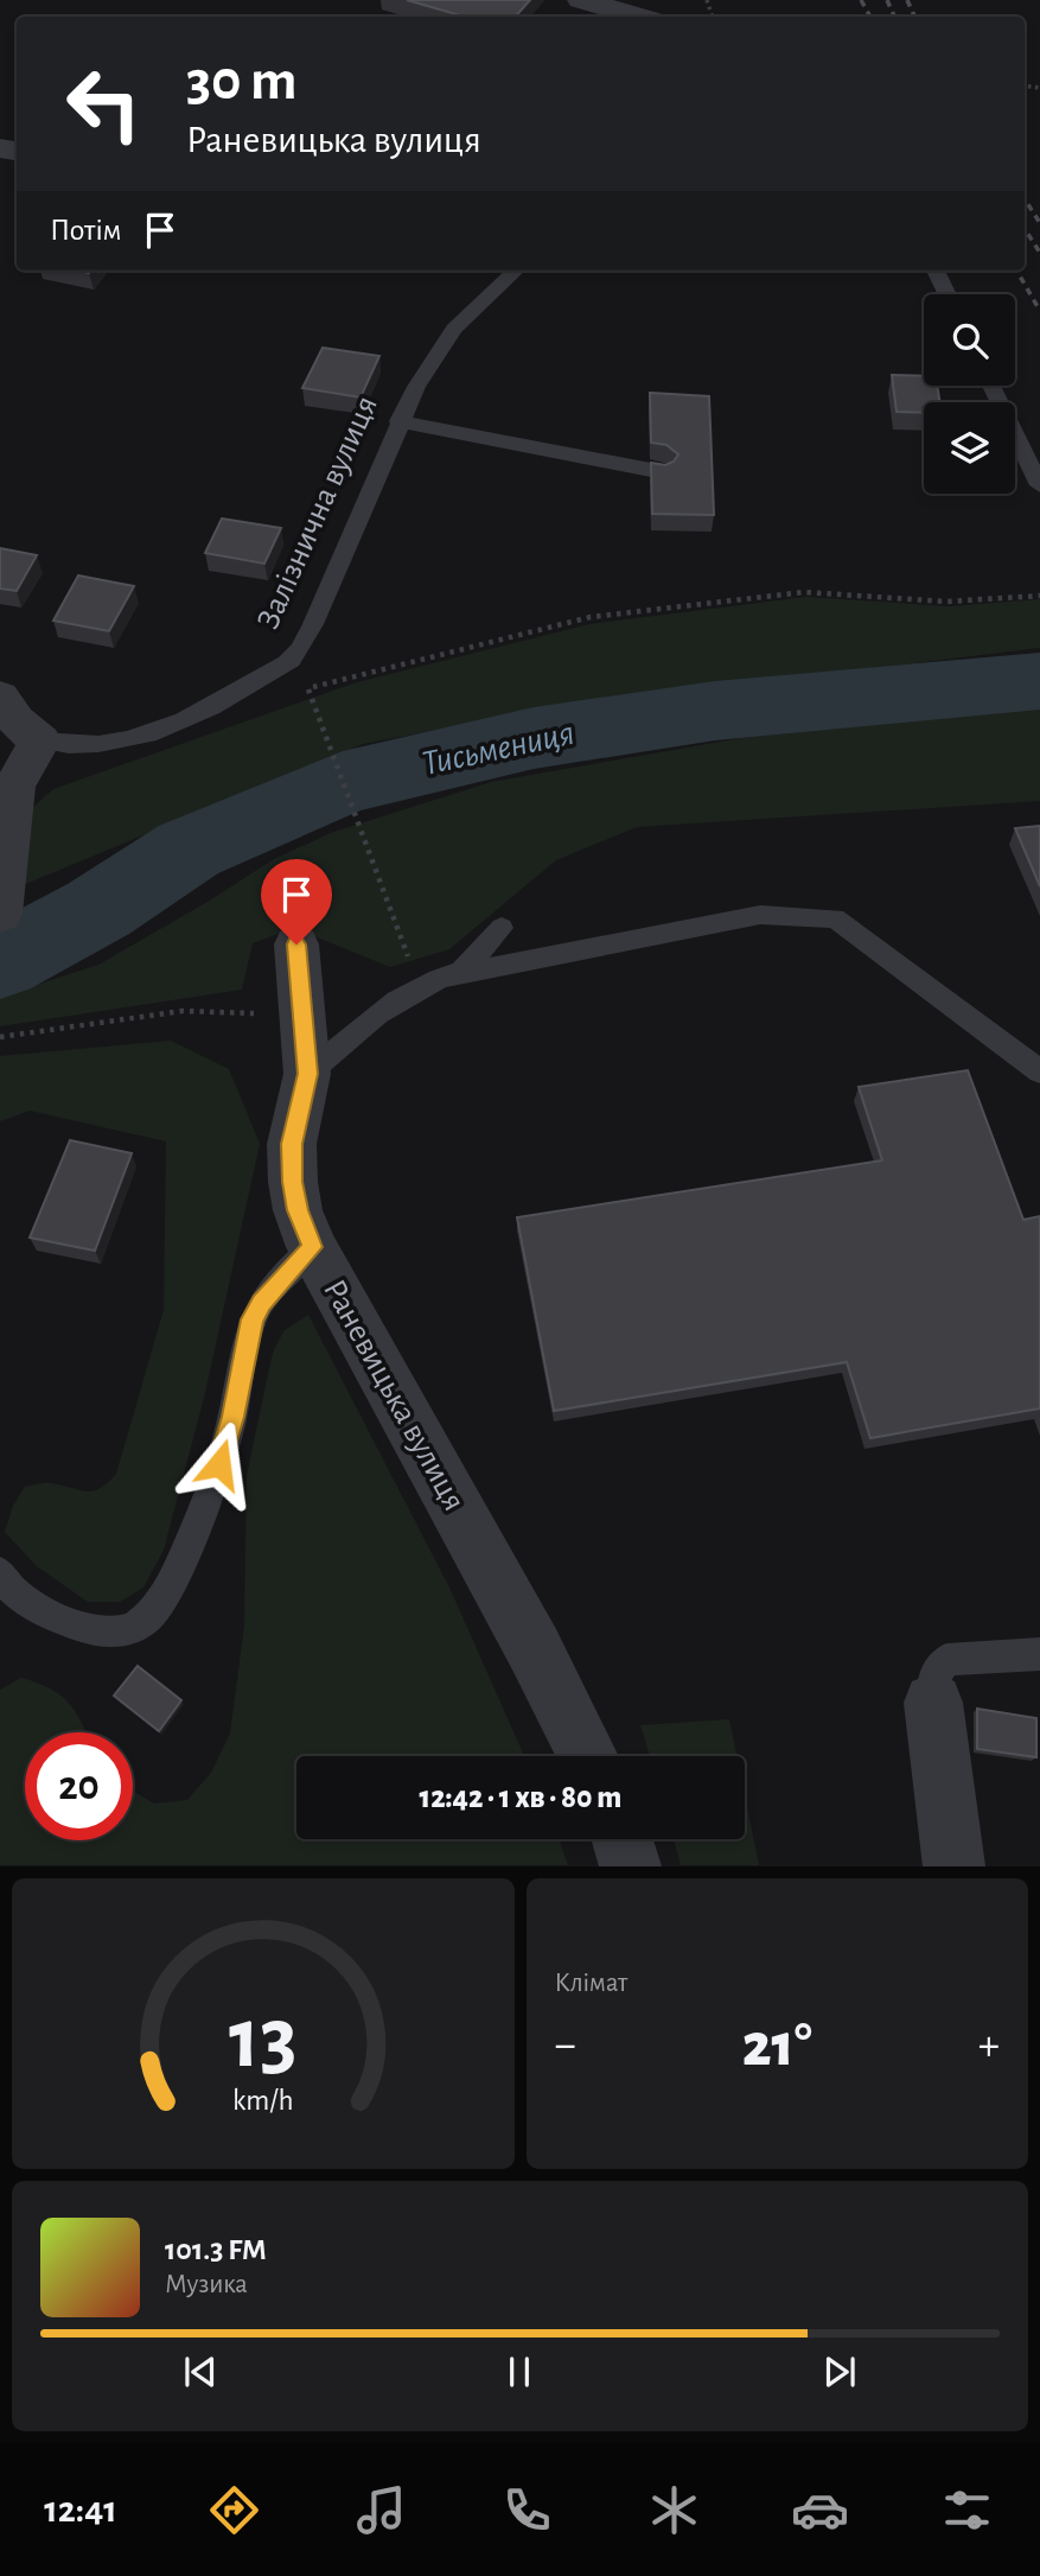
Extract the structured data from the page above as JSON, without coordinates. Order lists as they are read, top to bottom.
{
  "streets": {
    "street": ["Раневицька вулиця"],
    "lane": ["Залізнична вулиця"]
  },
  "water": ["Тисьмениця"],
  "page": {
    "turn": ["30 m", "Раневицька вулиця"],
    "then": "Потім",
    "limit": "20",
    "trip": "12:42 · 1 хв · 80 m",
    "tile": "Клімат",
    "heat": ["−", "21°", "+"],
    "song": ["101.3 FM", "Музика"],
    "tabs": "12:41",
    "gauge": ["13", "km/h"]
  }
}
